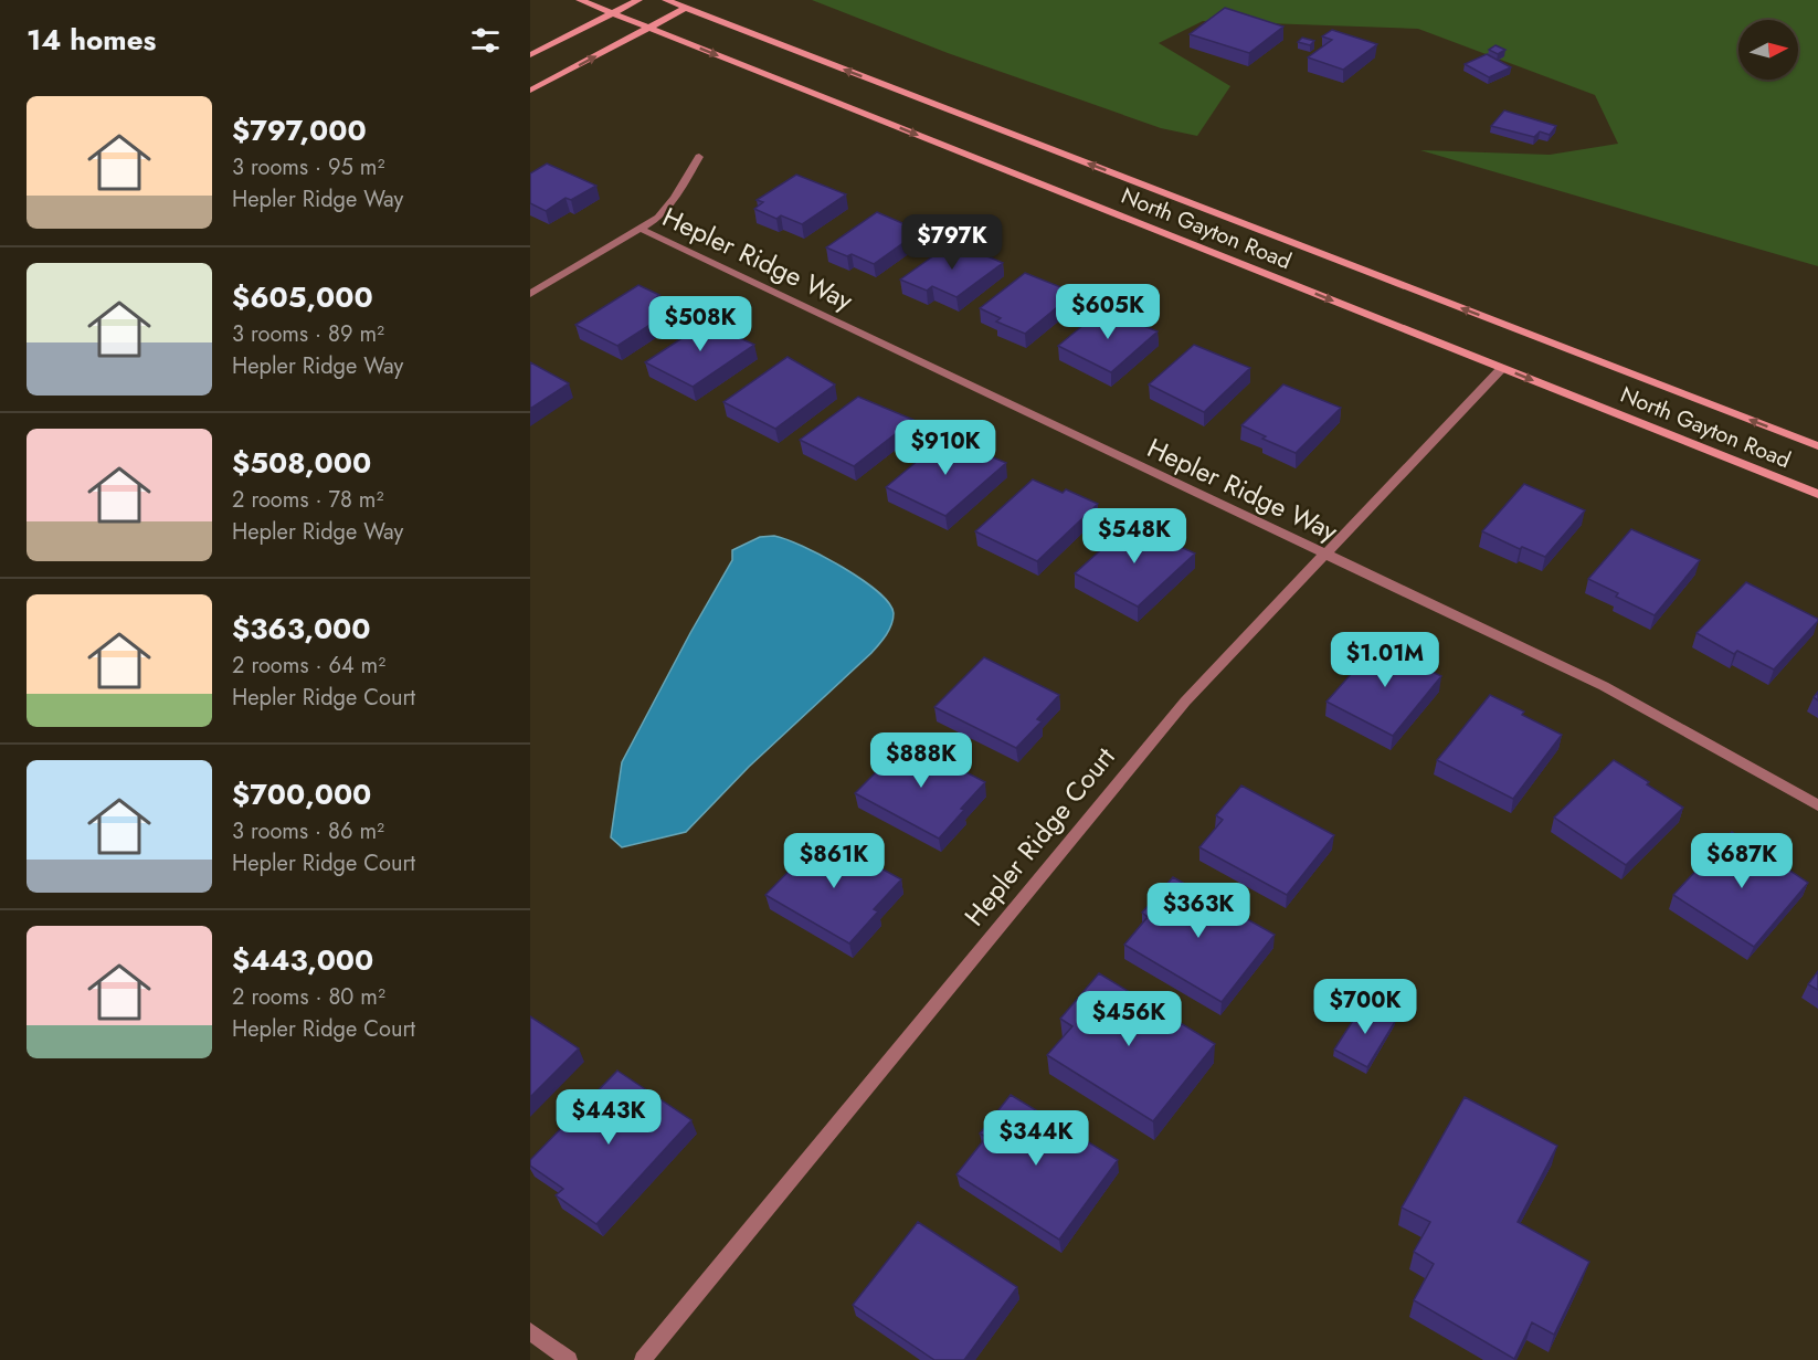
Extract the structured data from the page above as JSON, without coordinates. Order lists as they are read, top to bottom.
{
  "streets": {
    "main road": ["North Gayton Road"],
    "street": ["Hepler Ridge Way", "Hepler Ridge Court"]
  },
  "crossings": [
    ["North Gayton Road", "Hepler Ridge Court"],
    ["Hepler Ridge Way", "Hepler Ridge Court"]
  ],
  "north": "right",
  "page": {
    "heading": "14 homes",
    "list": [
      {
        "name": "$797,000",
        "note": "3 rooms · 95 m² · Hepler Ridge Way"
      },
      {
        "name": "$605,000",
        "note": "3 rooms · 89 m² · Hepler Ridge Way"
      },
      {
        "name": "$508,000",
        "note": "2 rooms · 78 m² · Hepler Ridge Way"
      },
      {
        "name": "$363,000",
        "note": "2 rooms · 64 m² · Hepler Ridge Court"
      },
      {
        "name": "$700,000",
        "note": "3 rooms · 86 m² · Hepler Ridge Court"
      },
      {
        "name": "$443,000",
        "note": "2 rooms · 80 m² · Hepler Ridge Court"
      }
    ],
    "price": [
      "$797K",
      "$605K",
      "$508K",
      "$910K",
      "$548K",
      "$1.01M",
      "$888K",
      "$861K",
      "$687K",
      "$363K",
      "$700K",
      "$456K",
      "$443K",
      "$344K"
    ]
  }
}
